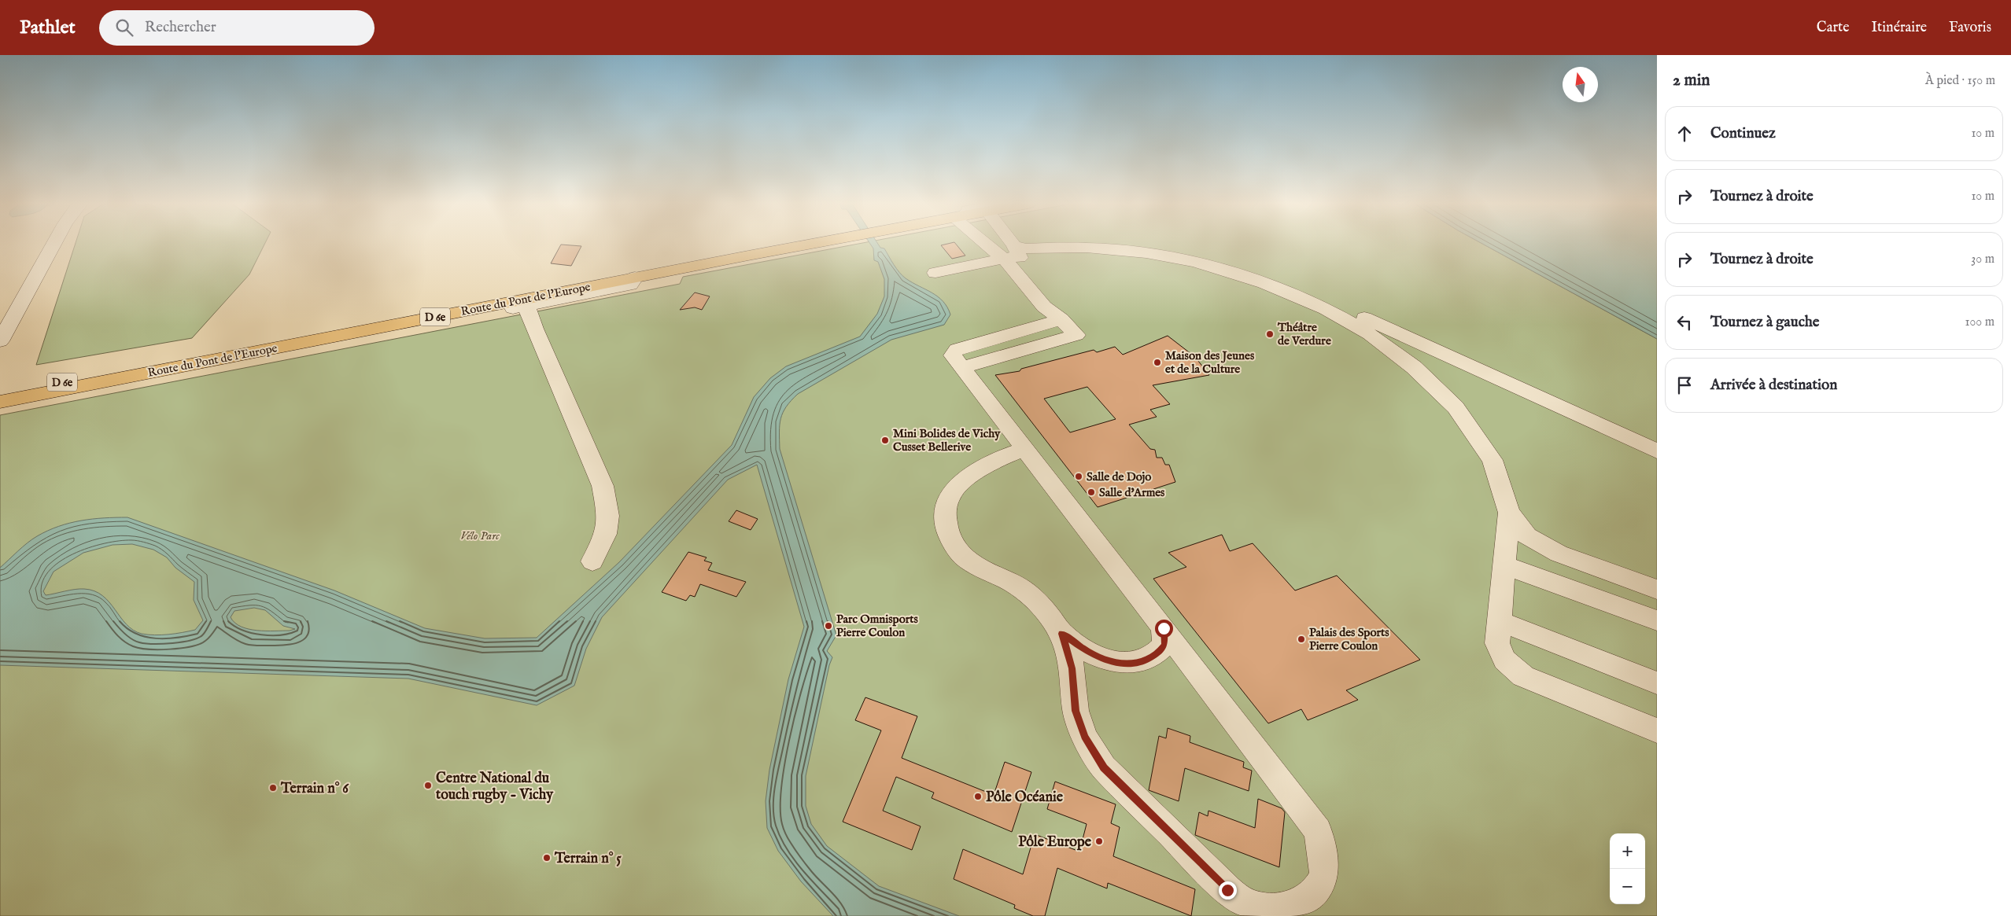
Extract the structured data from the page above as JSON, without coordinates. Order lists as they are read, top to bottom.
{
  "streets": {
    "main road": ["Route du Pont de l'Europe", "D 6e"]
  },
  "parks": ["Vélo Parc"],
  "places": [
    "Théâtre de Verdure",
    "Maison des Jeunes et de la Culture",
    "Mini Bolides de Vichy Cusset Bellerive",
    "Salle de Dojo",
    "Salle d'Armes",
    "Parc Omnisports Pierre Coulon",
    "Palais des Sports Pierre Coulon",
    "Centre National du touch rugby - Vichy",
    "Terrain n° 6",
    "Pôle Océanie",
    "Pôle Europe",
    "Terrain n° 5"
  ],
  "north": "top",
  "page": {
    "header": "Pathlet",
    "search": "Rechercher",
    "nav": ["Carte", "Itinéraire", "Favoris"],
    "heading": ["2 min", "À pied · 150 m"],
    "list": [
      ["Continuez", "10 m"],
      ["Tournez à droite", "10 m"],
      ["Tournez à droite", "30 m"],
      ["Tournez à gauche", "100 m"],
      "Arrivée à destination"
    ],
    "map_buttons": ["+", "−"]
  }
}
